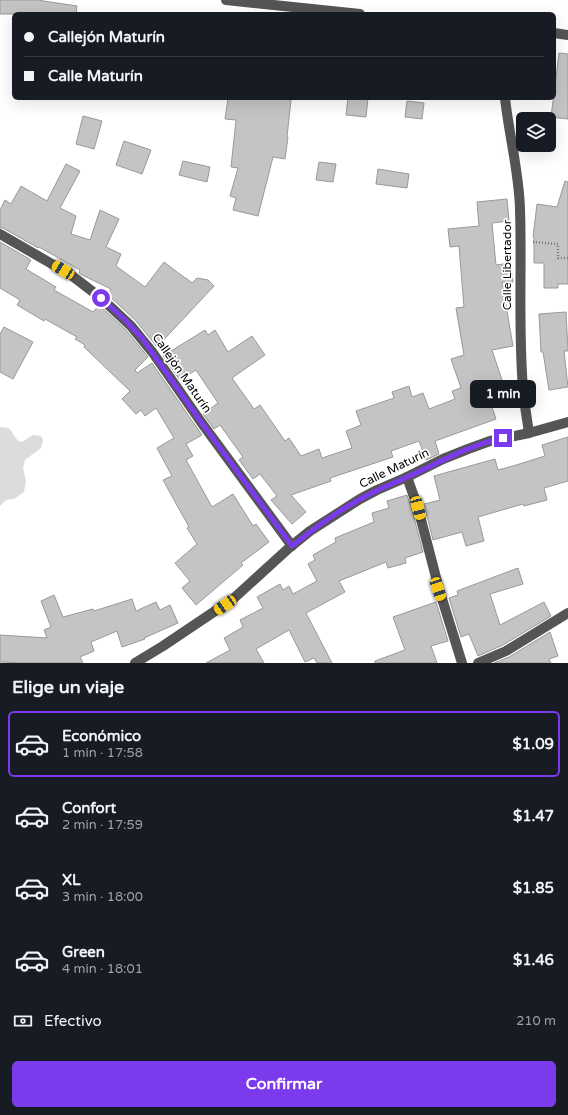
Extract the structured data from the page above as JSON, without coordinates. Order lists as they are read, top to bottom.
{
  "streets": {
    "street": ["Calle Libertador", "Callejón Maturín", "Calle Maturín"]
  },
  "crossings": [
    ["Calle Libertador", "Calle Maturín"],
    ["Callejón Maturín", "Calle Maturín"]
  ],
  "page": {
    "banner": ["Callejón Maturín", "Calle Maturín"],
    "bubble": "1 min",
    "heading": "Elige un viaje",
    "list": [
      {
        "name": "Económico",
        "note": "1 min · 17:58",
        "value": "$1.09"
      },
      {
        "name": "Confort",
        "note": "2 min · 17:59",
        "value": "$1.47"
      },
      {
        "name": "XL",
        "note": "3 min · 18:00",
        "value": "$1.85"
      },
      {
        "name": "Green",
        "note": "4 min · 18:01",
        "value": "$1.46"
      }
    ],
    "pay": ["Efectivo", "210 m"],
    "buttons": "Confirmar"
  }
}
